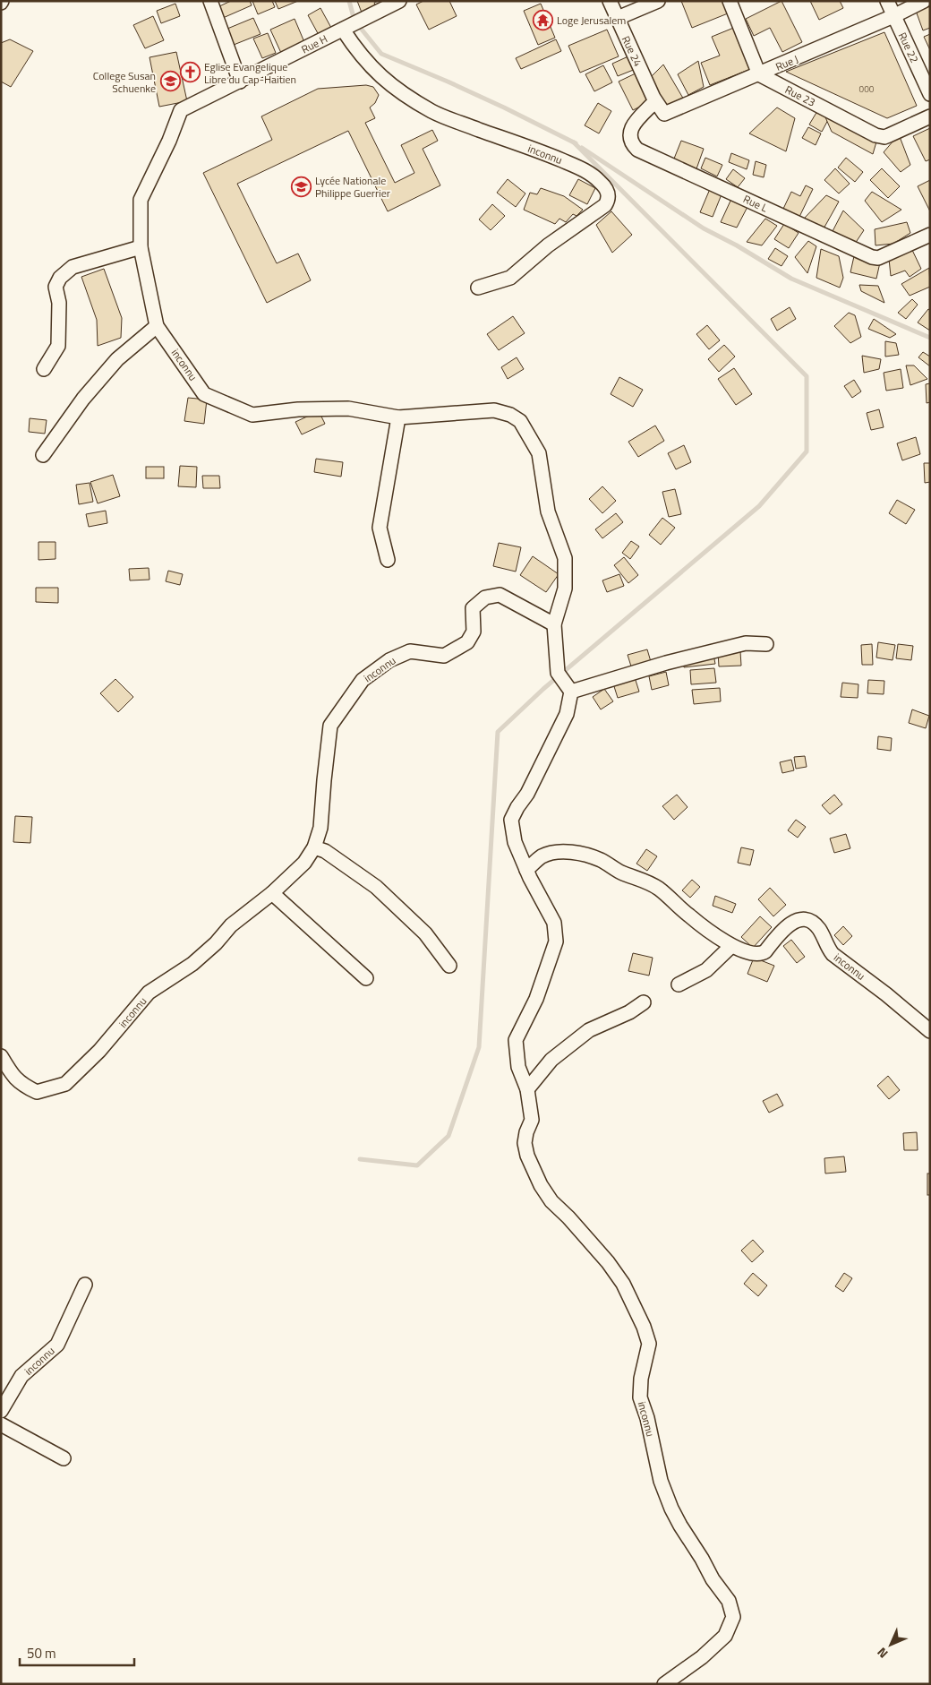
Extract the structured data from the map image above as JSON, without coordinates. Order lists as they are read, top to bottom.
{
  "streets": {
    "street": [
      "Rue H",
      "Rue 22",
      "Rue 24",
      "Rue J",
      "Rue 23",
      "inconnu",
      "Rue L"
    ]
  },
  "crossings": [
    ["Rue H", "inconnu"],
    ["Rue 22", "Rue J"],
    ["Rue 24", "Rue J"],
    ["Rue 24", "Rue L"],
    ["Rue J", "Rue 23"],
    ["Rue J", "Rue L"]
  ],
  "places": {
    "temple": ["Loge Jerusalem"],
    "church": ["Eglise Evangelique Libre du Cap-Haitien"],
    "school or university": ["College Susan Schuenke", "Lycée Nationale Philippe Guerrier"]
  },
  "house_numbers": ["000"],
  "scale_bar": "50 m",
  "north": "bottom left"
}
